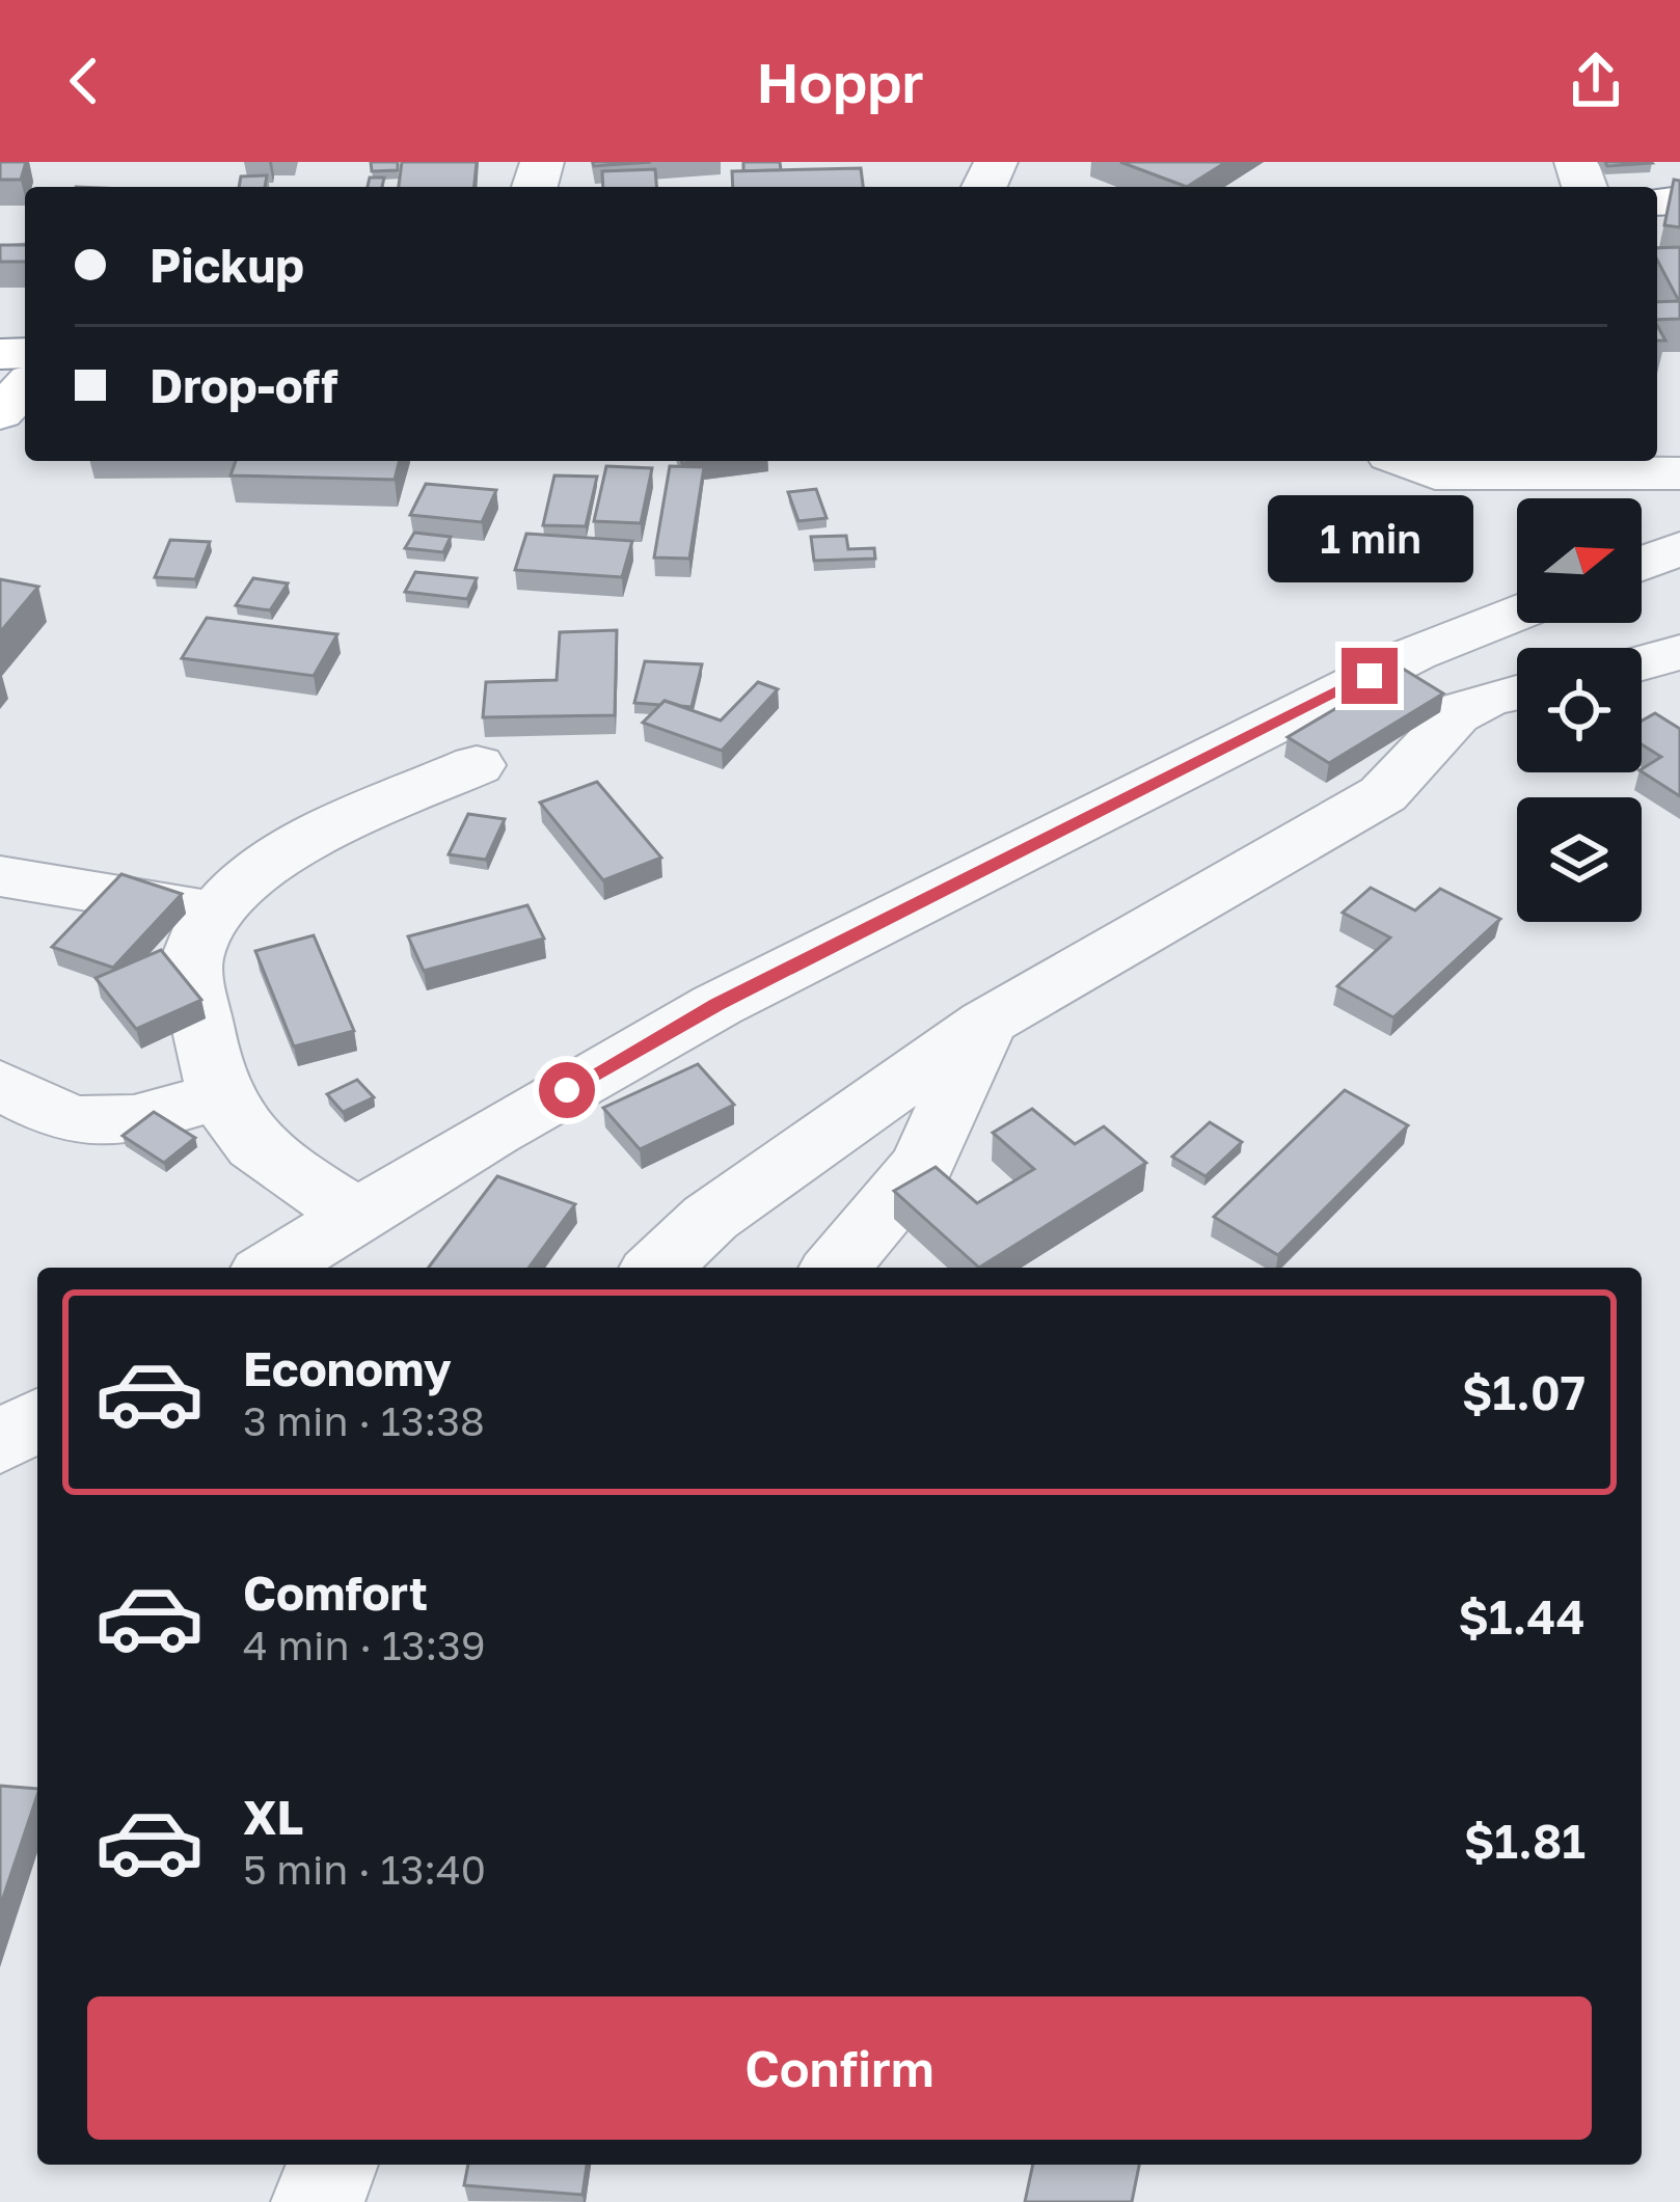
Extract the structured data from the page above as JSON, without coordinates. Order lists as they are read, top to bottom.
{
  "north": "right",
  "page": {
    "header": "Hoppr",
    "banner": ["Pickup", "Drop-off"],
    "bubble": "1 min",
    "list": [
      {
        "name": "Economy",
        "note": "3 min · 13:38",
        "value": "$1.07"
      },
      {
        "name": "Comfort",
        "note": "4 min · 13:39",
        "value": "$1.44"
      },
      {
        "name": "XL",
        "note": "5 min · 13:40",
        "value": "$1.81"
      }
    ],
    "buttons": "Confirm"
  }
}
